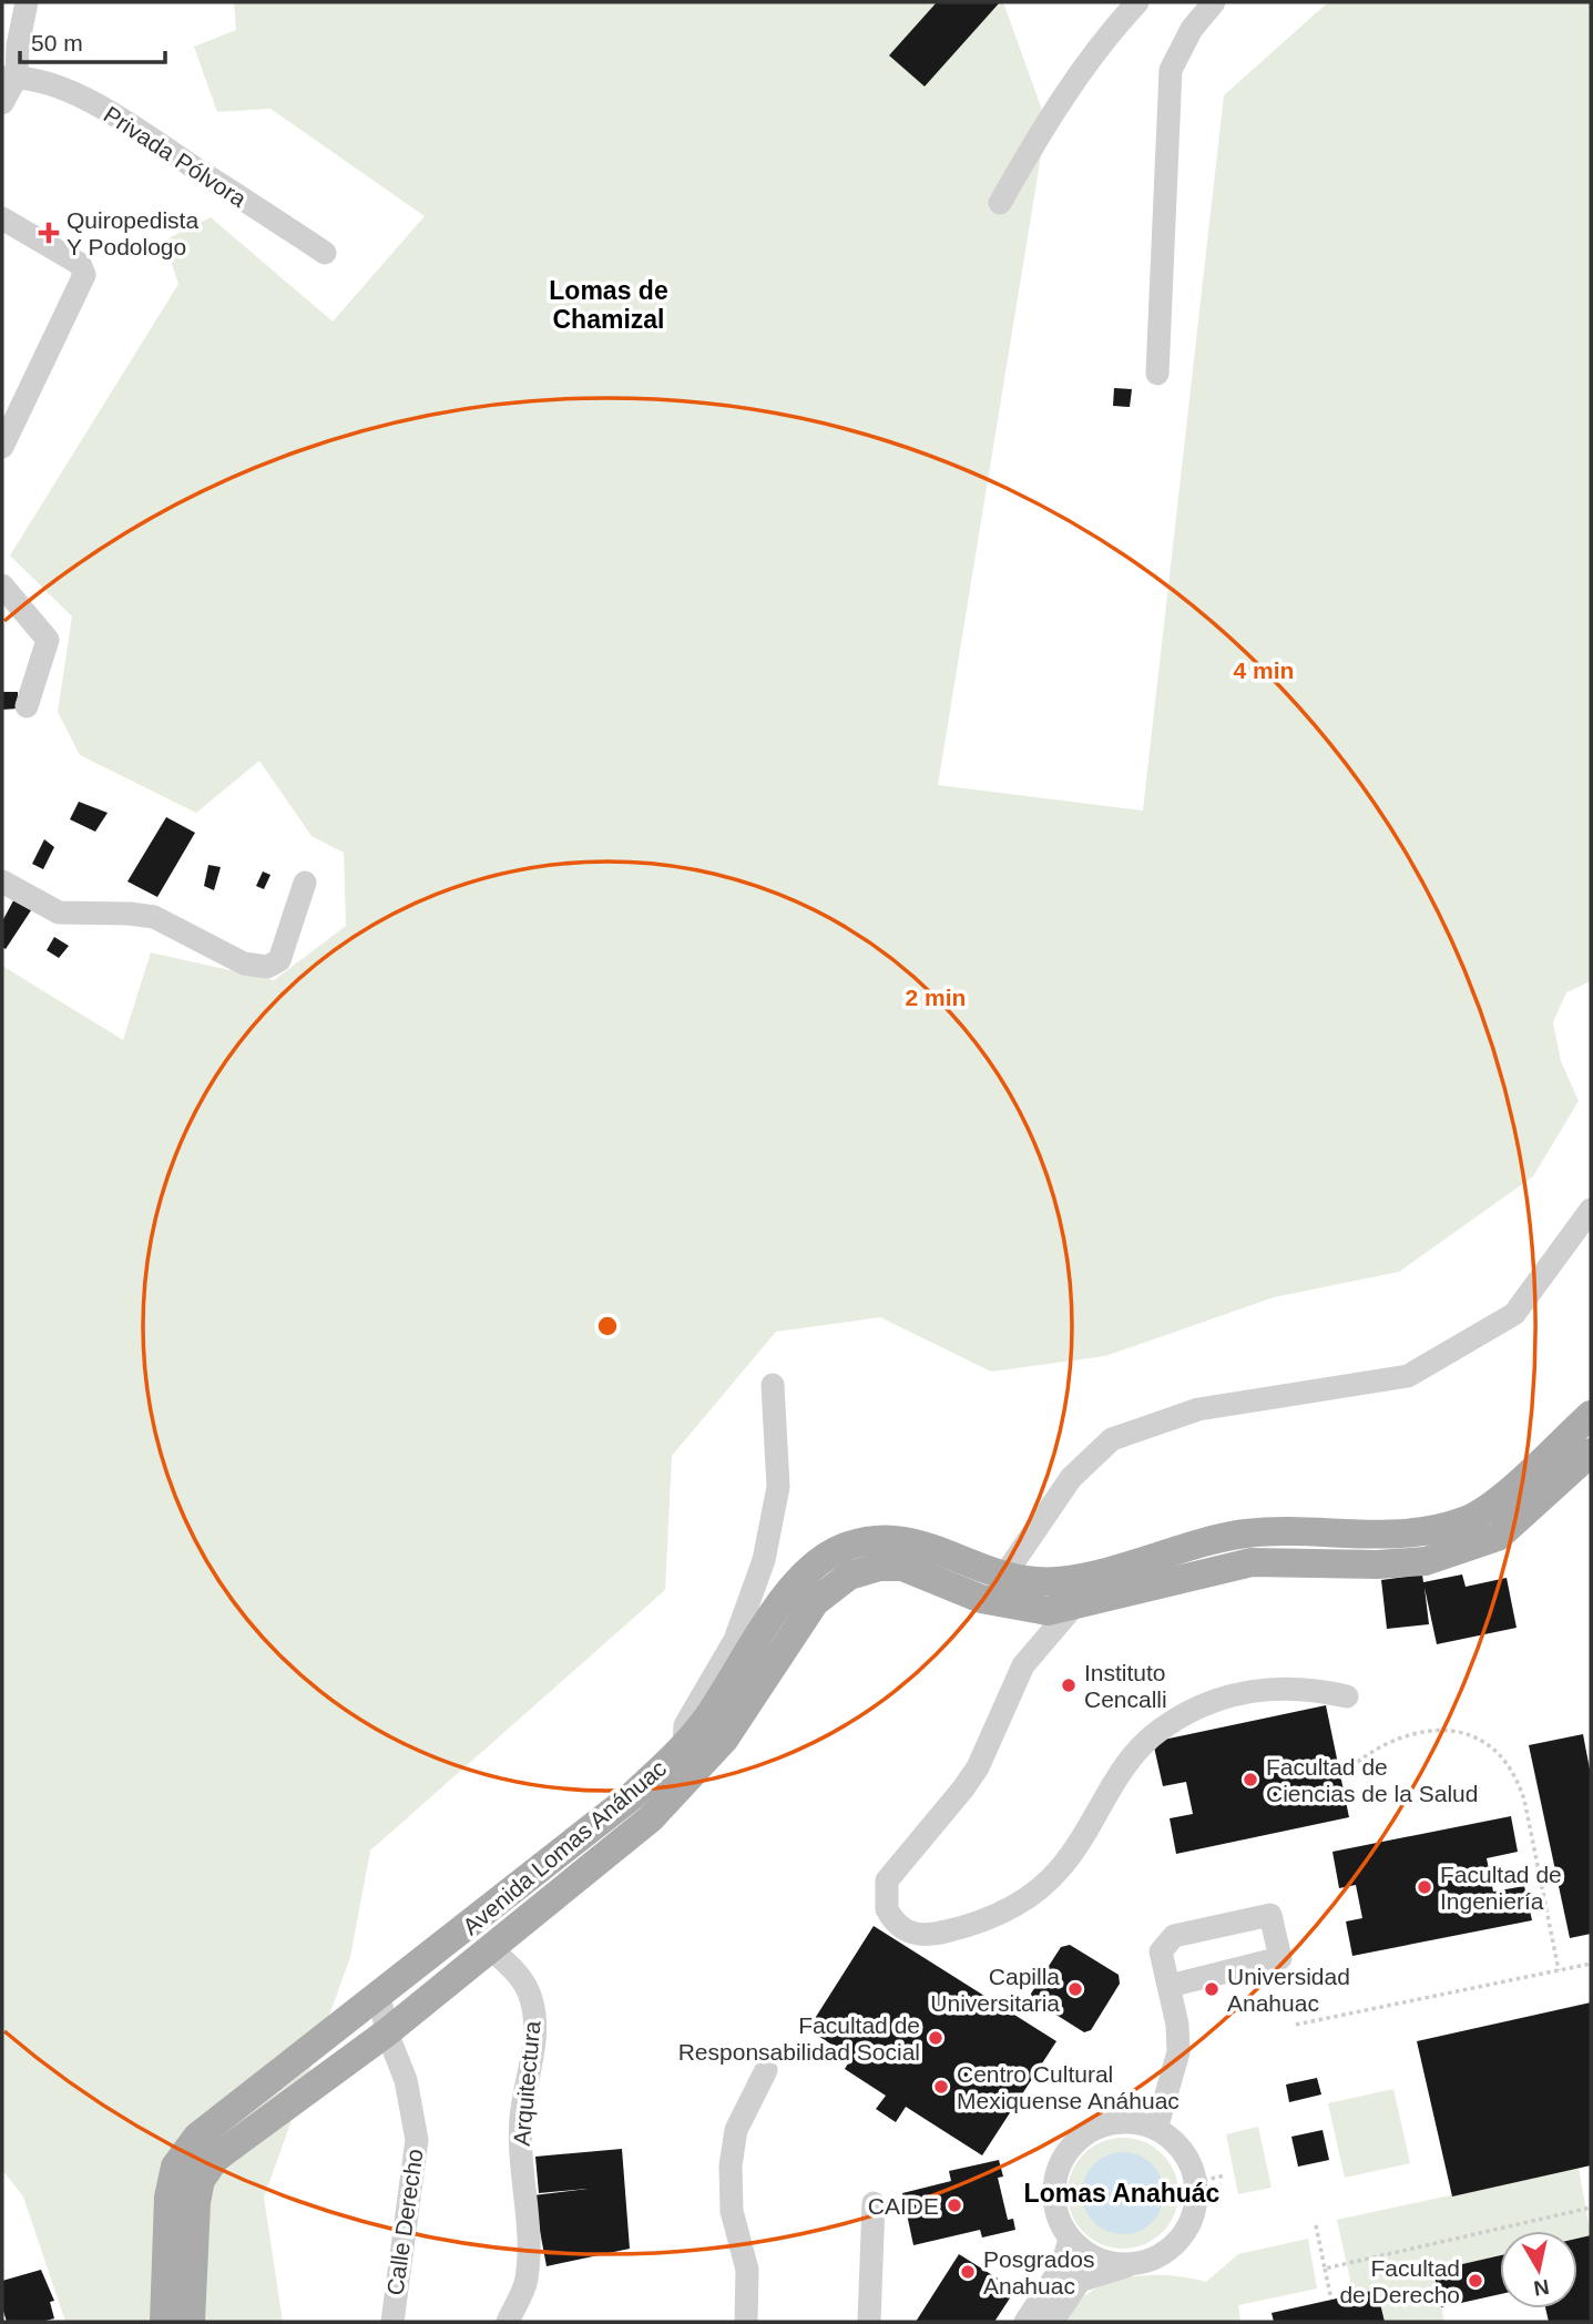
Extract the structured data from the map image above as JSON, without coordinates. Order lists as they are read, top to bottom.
{
  "streets": {
    "main road": ["Avenida Lomas Anáhuac"],
    "street": ["Privada Pólvora", "Arquitectura", "Calle Derecho"]
  },
  "crossings": [
    ["Avenida Lomas Anáhuac", "Arquitectura"],
    ["Avenida Lomas Anáhuac", "Calle Derecho"]
  ],
  "districts": ["Lomas de Chamizal", "Lomas Anahuác"],
  "places": {
    "health": ["Quiropedista Y Podologo"],
    "other": [
      "Instituto Cencalli",
      "Facultad de Ciencias de la Salud",
      "Facultad de Ingeniería",
      "Capilla Universitaria",
      "Universidad Anahuac",
      "Facultad de Responsabilidad Social",
      "Centro Cultural Mexiquense Anáhuac",
      "CAIDE",
      "Posgrados Anahuac",
      "Facultad de Derecho"
    ]
  },
  "scale_bar": "50 m",
  "north": "bottom",
  "rings": ["4 min", "2 min"]
}
